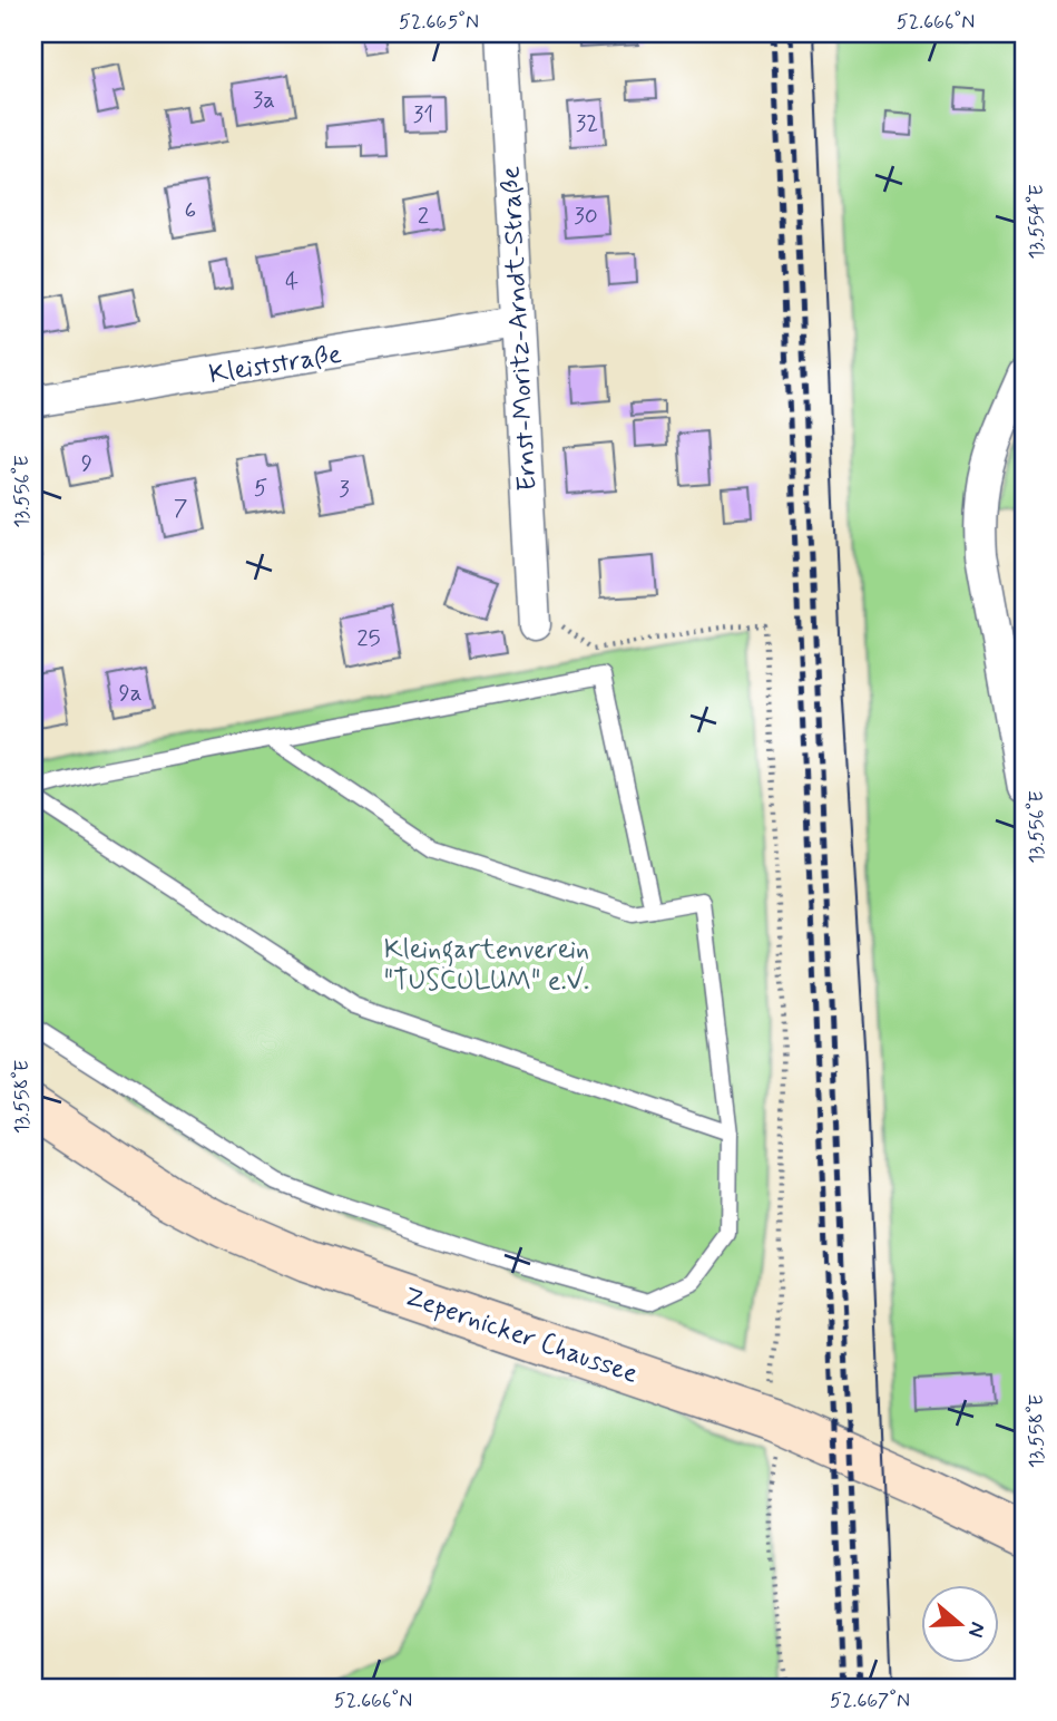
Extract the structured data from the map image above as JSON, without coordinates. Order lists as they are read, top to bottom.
{
  "streets": {
    "main road": ["Zepernicker Chaussee"],
    "street": ["Ernst-Moritz-Arndt-Straße", "Kleiststraße"]
  },
  "crossings": [
    ["Ernst-Moritz-Arndt-Straße", "Kleiststraße"]
  ],
  "parks": ["Kleingartenverein \"TUSCULUM\" e.V."],
  "house_numbers": [
    "3a",
    "31",
    "32",
    "6",
    "2",
    "30",
    "4",
    "9",
    "5",
    "3",
    "7",
    "25",
    "9a"
  ],
  "north": "right",
  "coordinates": [
    "52.665°N",
    "52.666°N",
    "13.554°E",
    "13.556°E",
    "13.558°E",
    "52.667°N"
  ]
}
